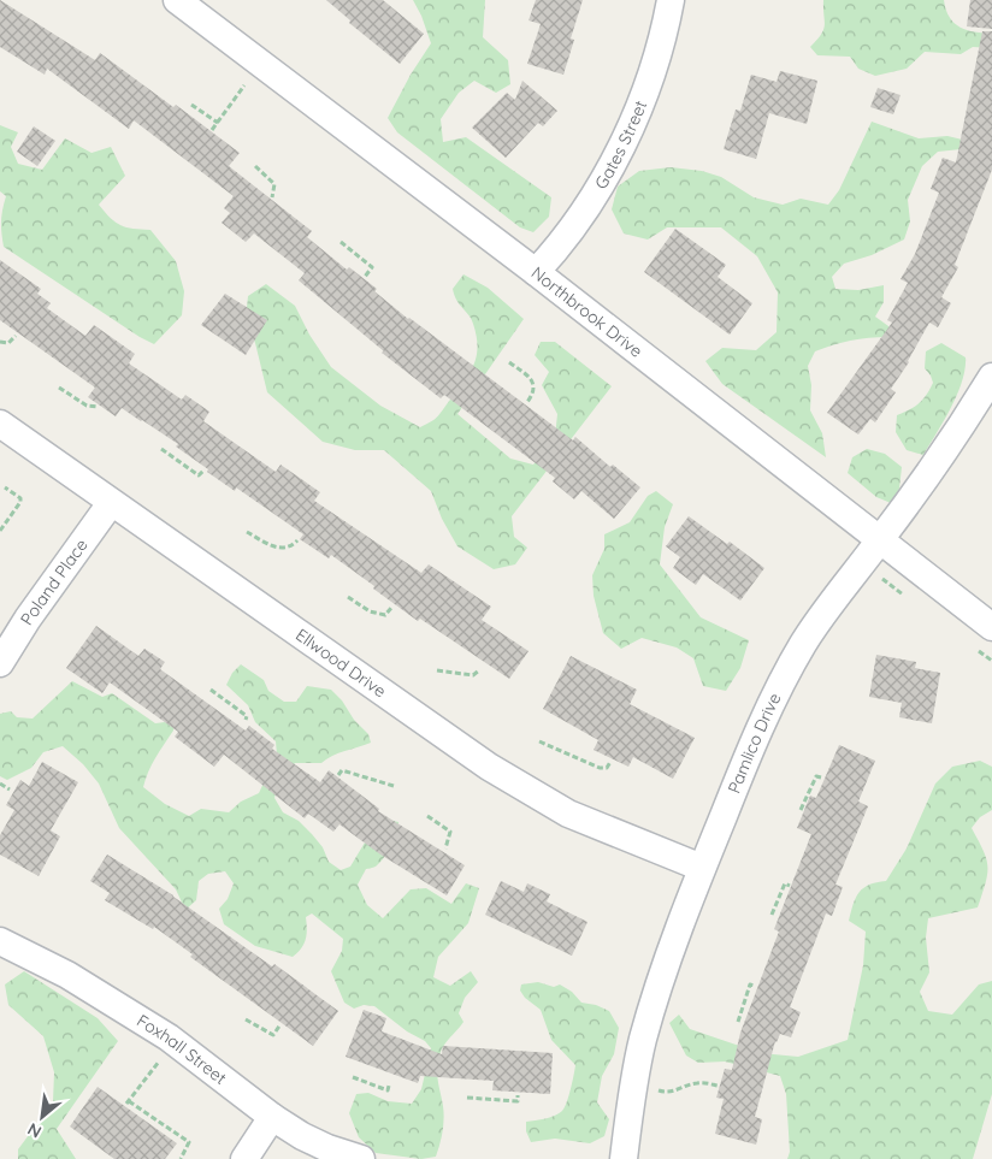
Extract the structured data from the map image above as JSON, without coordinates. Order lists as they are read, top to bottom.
{
  "streets": {
    "street": [
      "Gates Street",
      "Northbrook Drive",
      "Poland Place",
      "Ellwood Drive",
      "Pamlico Drive",
      "Foxhall Street"
    ]
  },
  "crossings": [
    ["Gates Street", "Northbrook Drive"],
    ["Northbrook Drive", "Pamlico Drive"],
    ["Poland Place", "Ellwood Drive"],
    ["Ellwood Drive", "Pamlico Drive"]
  ],
  "north": "bottom left"
}
